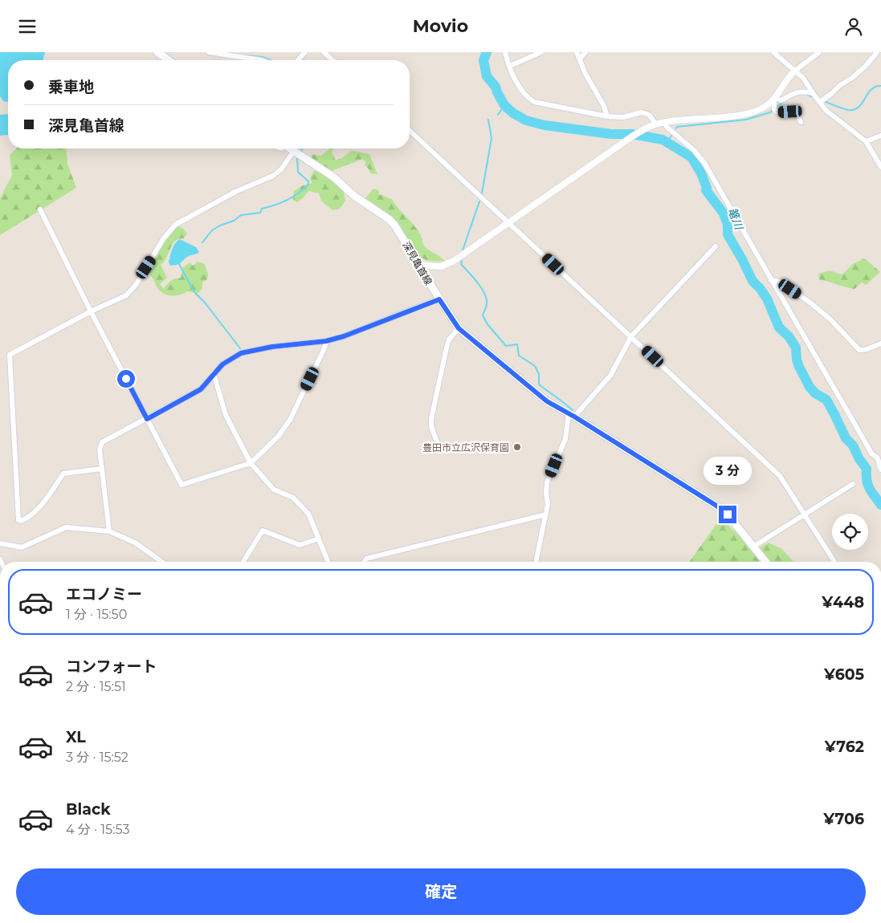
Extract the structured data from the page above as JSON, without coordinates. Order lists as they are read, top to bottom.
{
  "streets": {
    "main road": ["深見亀首線"]
  },
  "water": ["篭川"],
  "places": ["豊田市立広沢保育園"],
  "page": {
    "header": "Movio",
    "banner": ["乗車地", "深見亀首線"],
    "bubble": "3 分",
    "list": [
      {
        "name": "エコノミー",
        "note": "1 分 · 15:50",
        "value": "¥448"
      },
      {
        "name": "コンフォート",
        "note": "2 分 · 15:51",
        "value": "¥605"
      },
      {
        "name": "XL",
        "note": "3 分 · 15:52",
        "value": "¥762"
      },
      {
        "name": "Black",
        "note": "4 分 · 15:53",
        "value": "¥706"
      }
    ],
    "buttons": "確定"
  }
}
